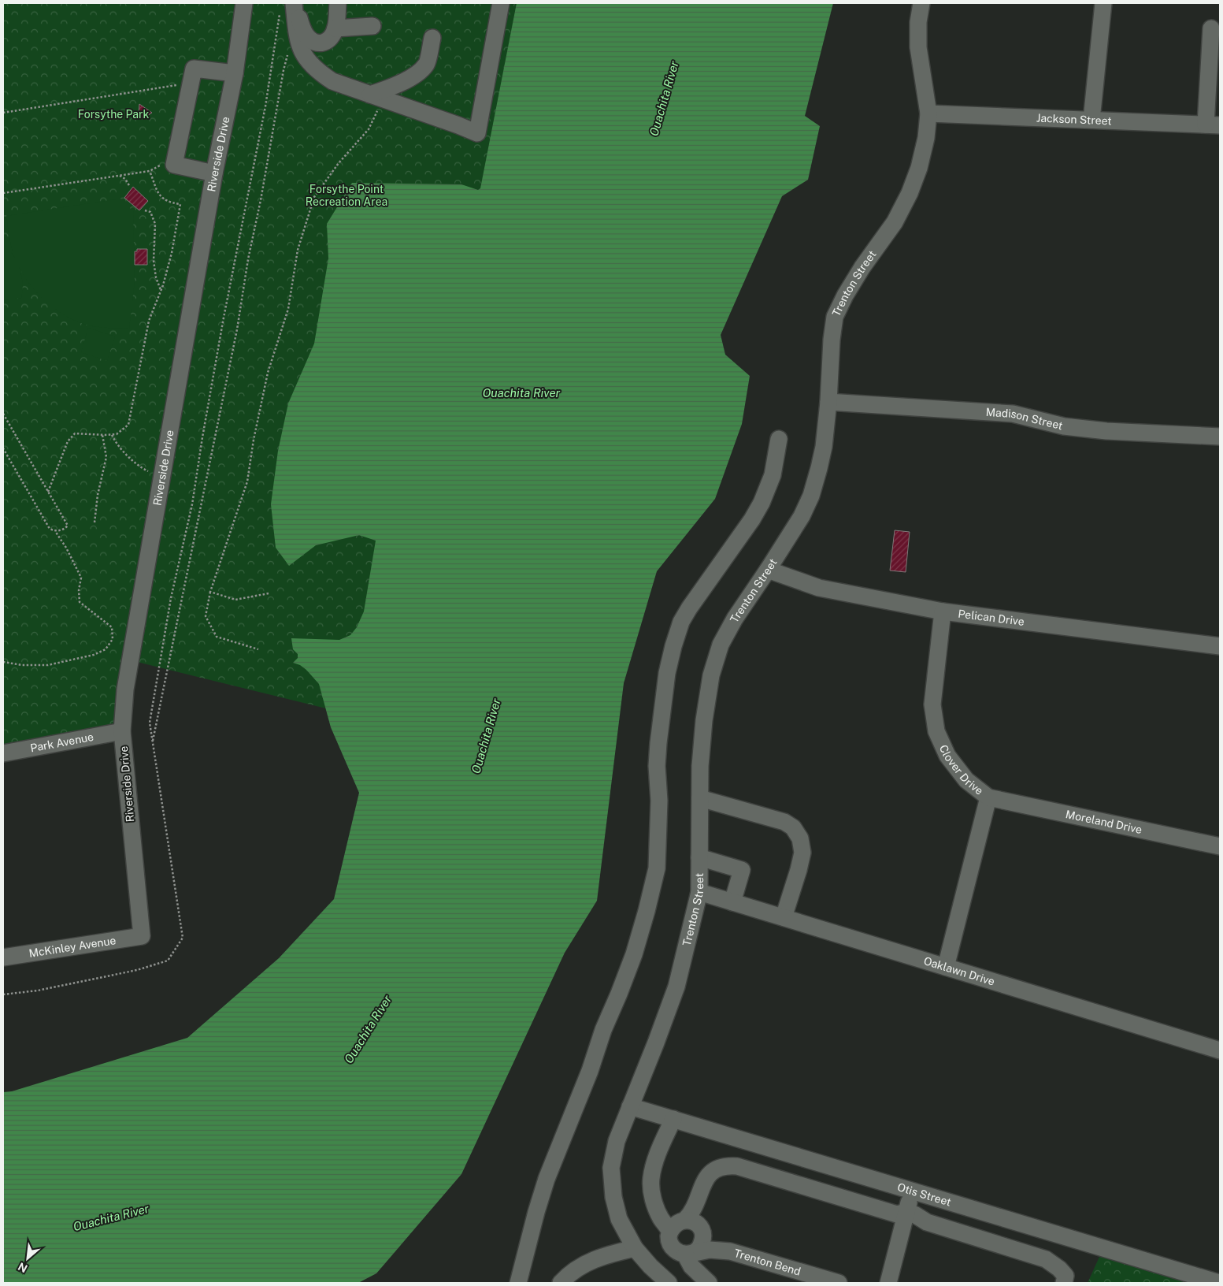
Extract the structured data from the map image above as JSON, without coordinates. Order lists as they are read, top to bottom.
{
  "streets": {
    "street": [
      "Jackson Street",
      "Riverside Drive",
      "Trenton Street",
      "Madison Street",
      "Pelican Drive",
      "Park Avenue",
      "Clover Drive",
      "Moreland Drive",
      "McKinley Avenue",
      "Oaklawn Drive",
      "Otis Street",
      "Trenton Bend"
    ]
  },
  "crossings": [
    ["Jackson Street", "Trenton Street"],
    ["Riverside Drive", "Park Avenue"],
    ["Riverside Drive", "McKinley Avenue"],
    ["Trenton Street", "Madison Street"],
    ["Trenton Street", "Pelican Drive"],
    ["Trenton Street", "Oaklawn Drive"],
    ["Trenton Street", "Otis Street"],
    ["Pelican Drive", "Clover Drive"],
    ["Clover Drive", "Moreland Drive"],
    ["Clover Drive", "Oaklawn Drive"]
  ],
  "water": ["Ouachita River"],
  "parks": ["Forsythe Park", "Forsythe Point Recreation Area"],
  "north": "bottom left"
}
